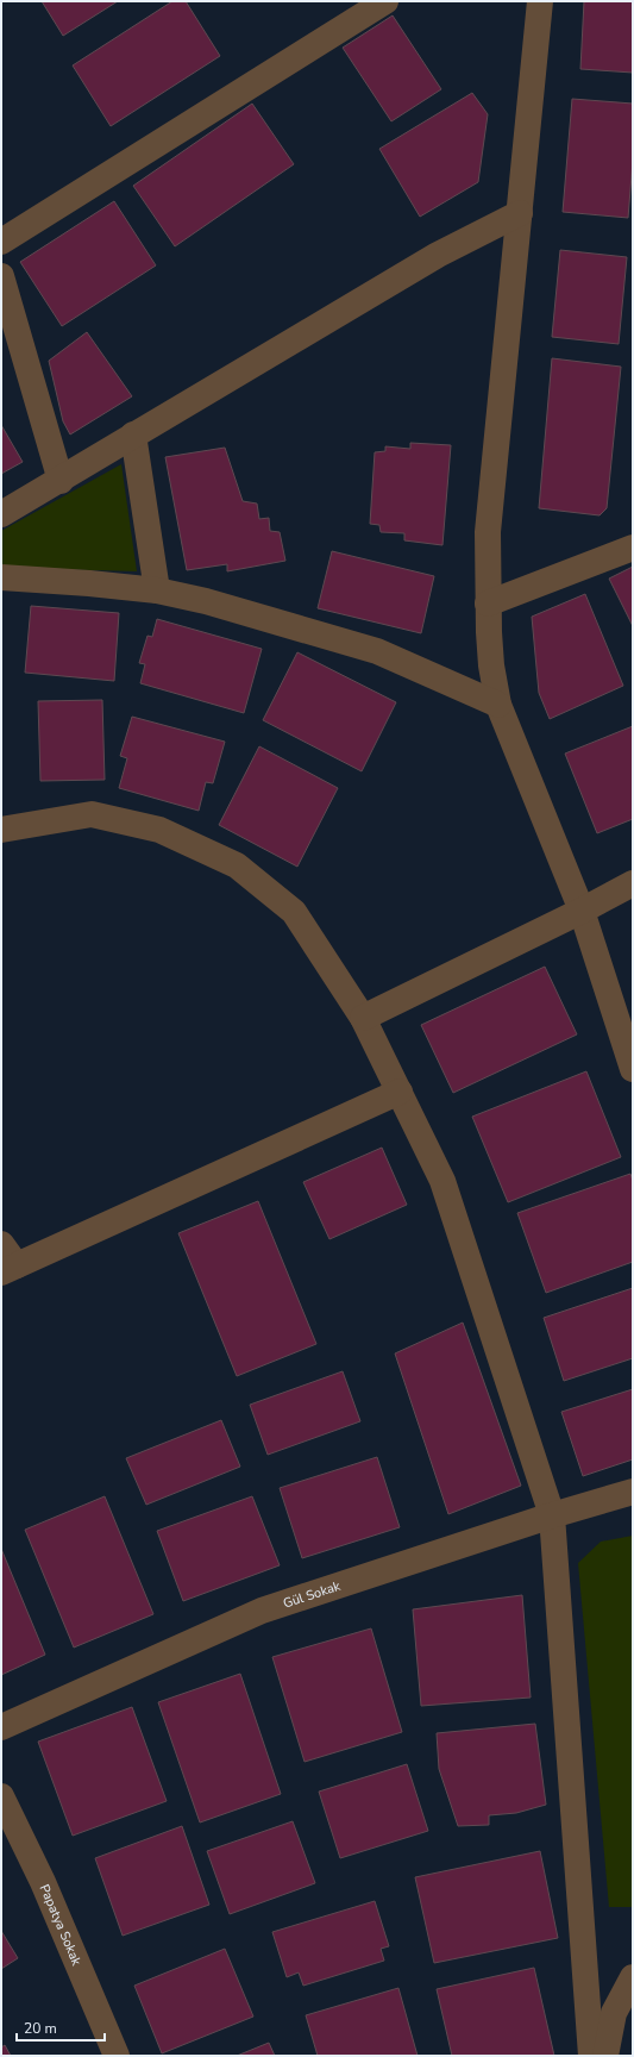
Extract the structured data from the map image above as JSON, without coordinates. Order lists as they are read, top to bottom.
{
  "streets": {
    "street": ["Gül Sokak", "Papatya Sokak"]
  },
  "scale_bar": "20 m"
}
